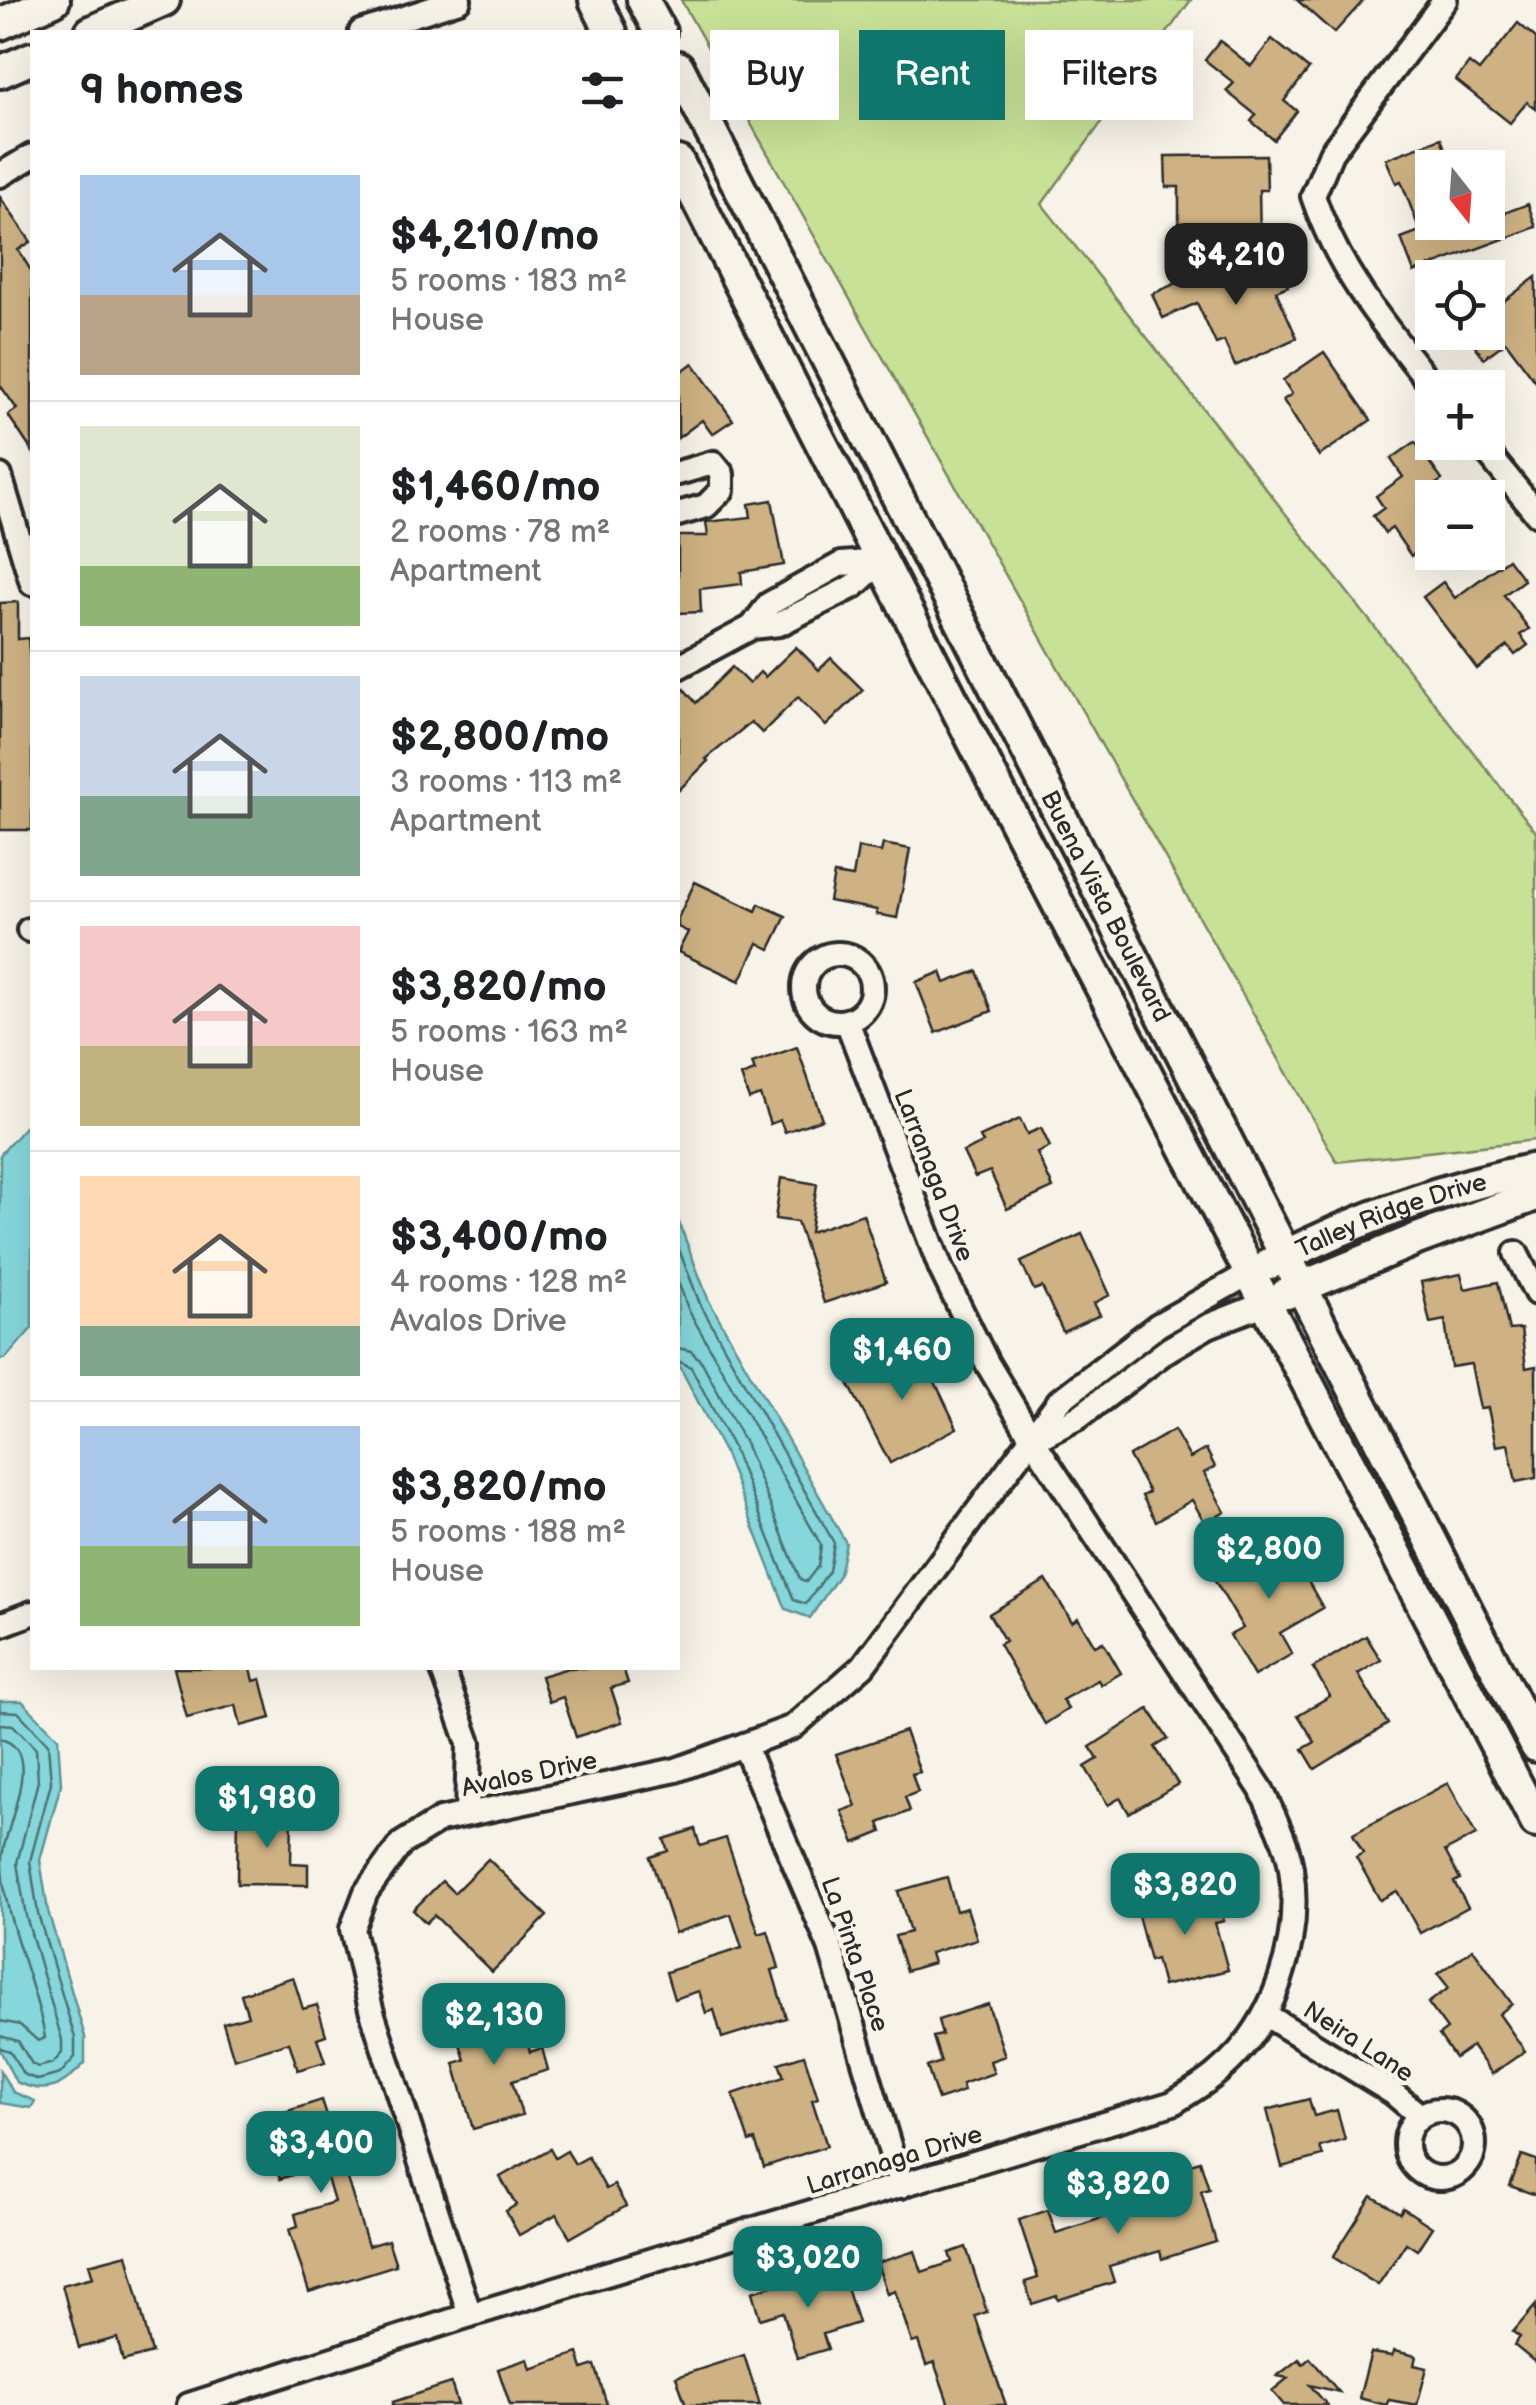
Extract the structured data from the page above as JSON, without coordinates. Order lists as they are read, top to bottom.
{
  "streets": {
    "main road": ["Buena Vista Boulevard", "Talley Ridge Drive"],
    "street": [
      "Larranaga Drive",
      "Avalos Drive",
      "La Pinta Place",
      "Neira Lane"
    ]
  },
  "crossings": [
    ["Buena Vista Boulevard", "Talley Ridge Drive"],
    ["Buena Vista Boulevard", "Avalos Drive"],
    ["Larranaga Drive", "Avalos Drive"],
    ["Larranaga Drive", "La Pinta Place"],
    ["Larranaga Drive", "Neira Lane"],
    ["Talley Ridge Drive", "Avalos Drive"],
    ["Avalos Drive", "La Pinta Place"]
  ],
  "north": "bottom",
  "page": {
    "chip": ["Buy", "Rent", "Filters"],
    "heading": "9 homes",
    "map_buttons": ["+", "−"],
    "list": [
      {
        "name": "$4,210/mo",
        "note": "5 rooms · 183 m² · House"
      },
      {
        "name": "$1,460/mo",
        "note": "2 rooms · 78 m² · Apartment"
      },
      {
        "name": "$2,800/mo",
        "note": "3 rooms · 113 m² · Apartment"
      },
      {
        "name": "$3,820/mo",
        "note": "5 rooms · 163 m² · House"
      },
      {
        "name": "$3,400/mo",
        "note": "4 rooms · 128 m² · Avalos Drive"
      },
      {
        "name": "$3,820/mo",
        "note": "5 rooms · 188 m² · House"
      }
    ],
    "price": [
      "$4,210",
      "$1,460",
      "$2,800",
      "$1,980",
      "$3,820",
      "$2,130",
      "$3,400",
      "$3,820",
      "$3,020"
    ]
  }
}
